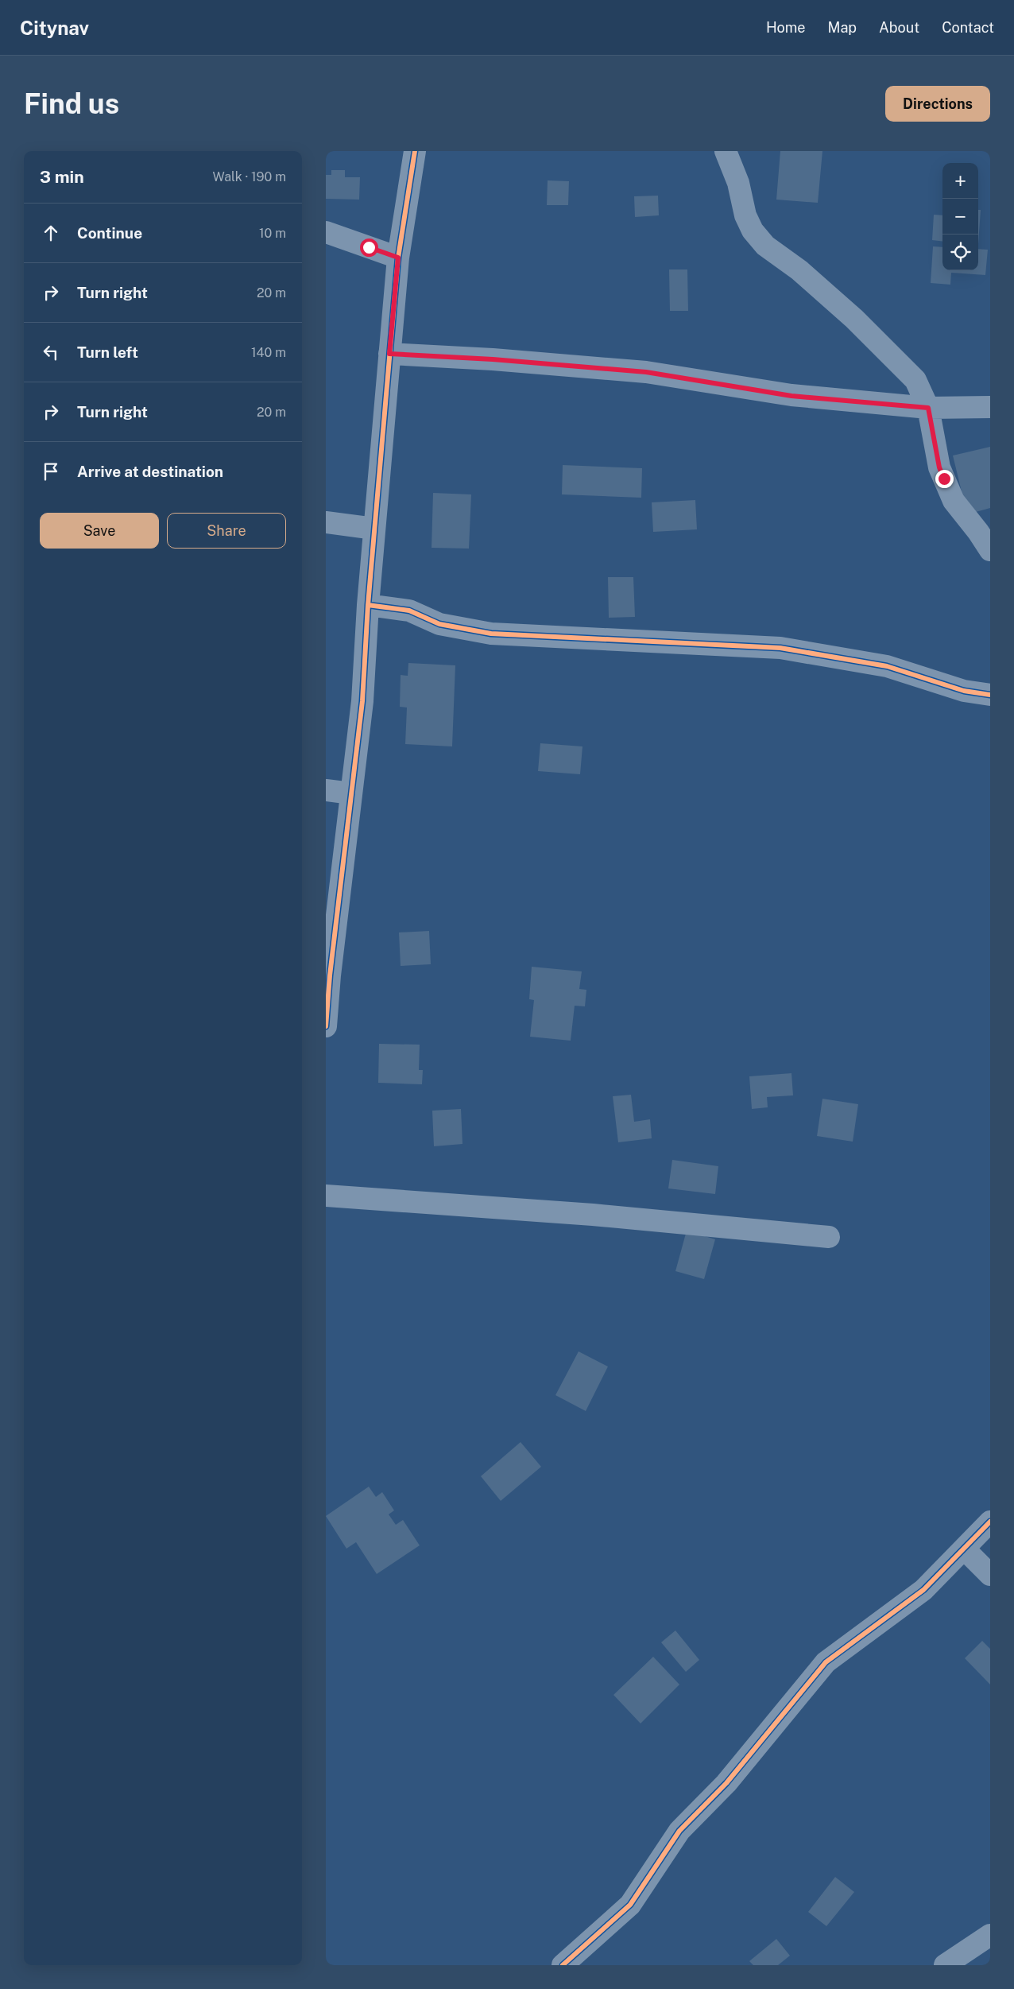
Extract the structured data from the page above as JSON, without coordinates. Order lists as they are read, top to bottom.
{
  "page": {
    "header": "Citynav",
    "nav": [
      "Home",
      "Map",
      "About",
      "Contact"
    ],
    "buttons": [
      "Directions",
      ["Save", "Share"]
    ],
    "title": "Find us",
    "heading": ["3 min", "Walk · 190 m"],
    "map_buttons": ["+", "−"],
    "list": [
      ["Continue", "10 m"],
      ["Turn right", "20 m"],
      ["Turn left", "140 m"],
      ["Turn right", "20 m"],
      "Arrive at destination"
    ]
  }
}
